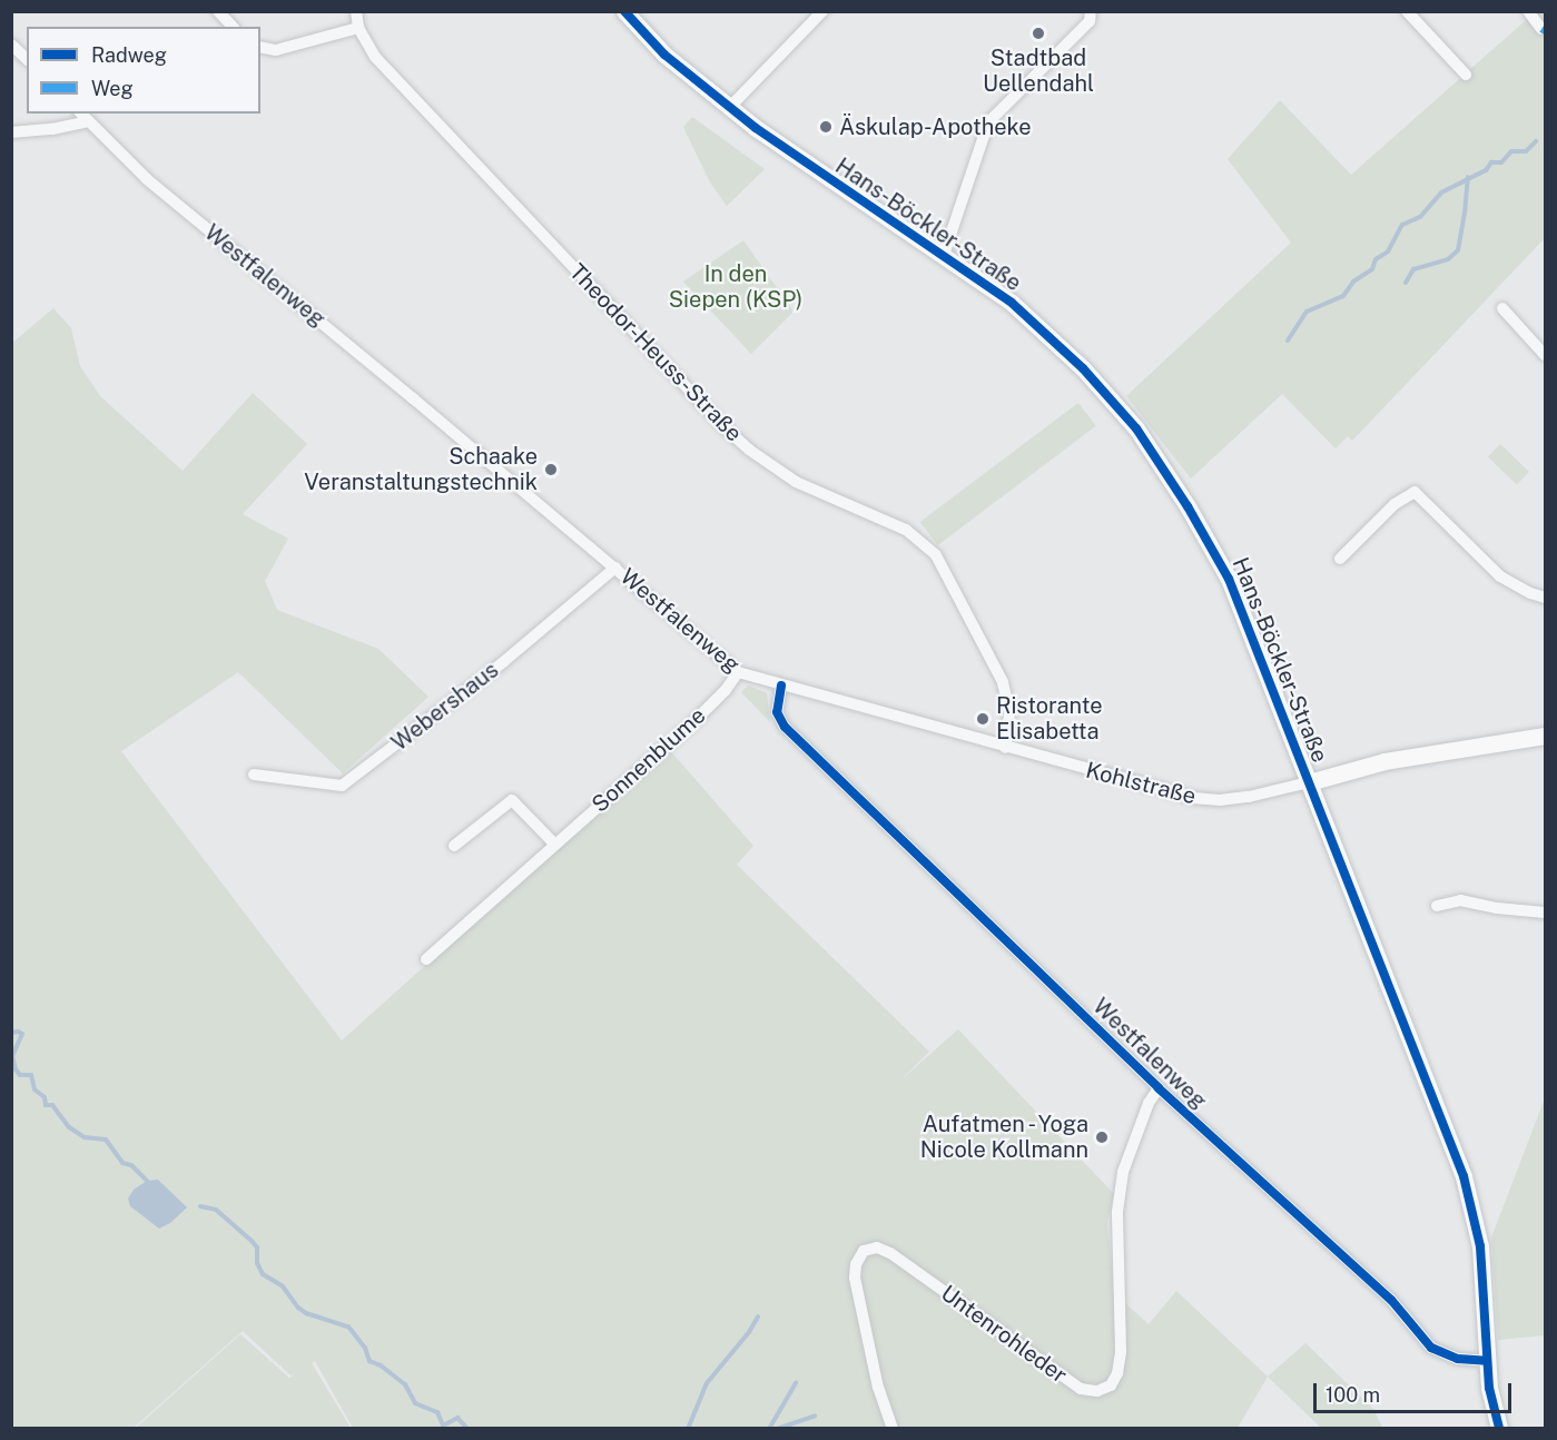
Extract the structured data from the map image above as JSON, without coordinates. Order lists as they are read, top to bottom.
{
  "streets": {
    "street": [
      "Hans-Böckler-Straße",
      "Westfalenweg",
      "Theodor-Heuss-Straße",
      "Webershaus",
      "Sonnenblume",
      "Kohlstraße",
      "Untenrohleder"
    ]
  },
  "crossings": [
    ["Hans-Böckler-Straße", "Westfalenweg"],
    ["Hans-Böckler-Straße", "Kohlstraße"],
    ["Westfalenweg", "Webershaus"],
    ["Westfalenweg", "Sonnenblume"],
    ["Westfalenweg", "Kohlstraße"],
    ["Westfalenweg", "Untenrohleder"],
    ["Theodor-Heuss-Straße", "Kohlstraße"]
  ],
  "parks": ["In den Siepen (KSP)"],
  "places": [
    "Stadtbad Uellendahl",
    "Äskulap-Apotheke",
    "Schaake Veranstaltungstechnik",
    "Ristorante Elisabetta",
    "Aufatmen - Yoga Nicole Kollmann"
  ],
  "legend": ["Radweg", "Weg"],
  "scale_bar": "100 m"
}
